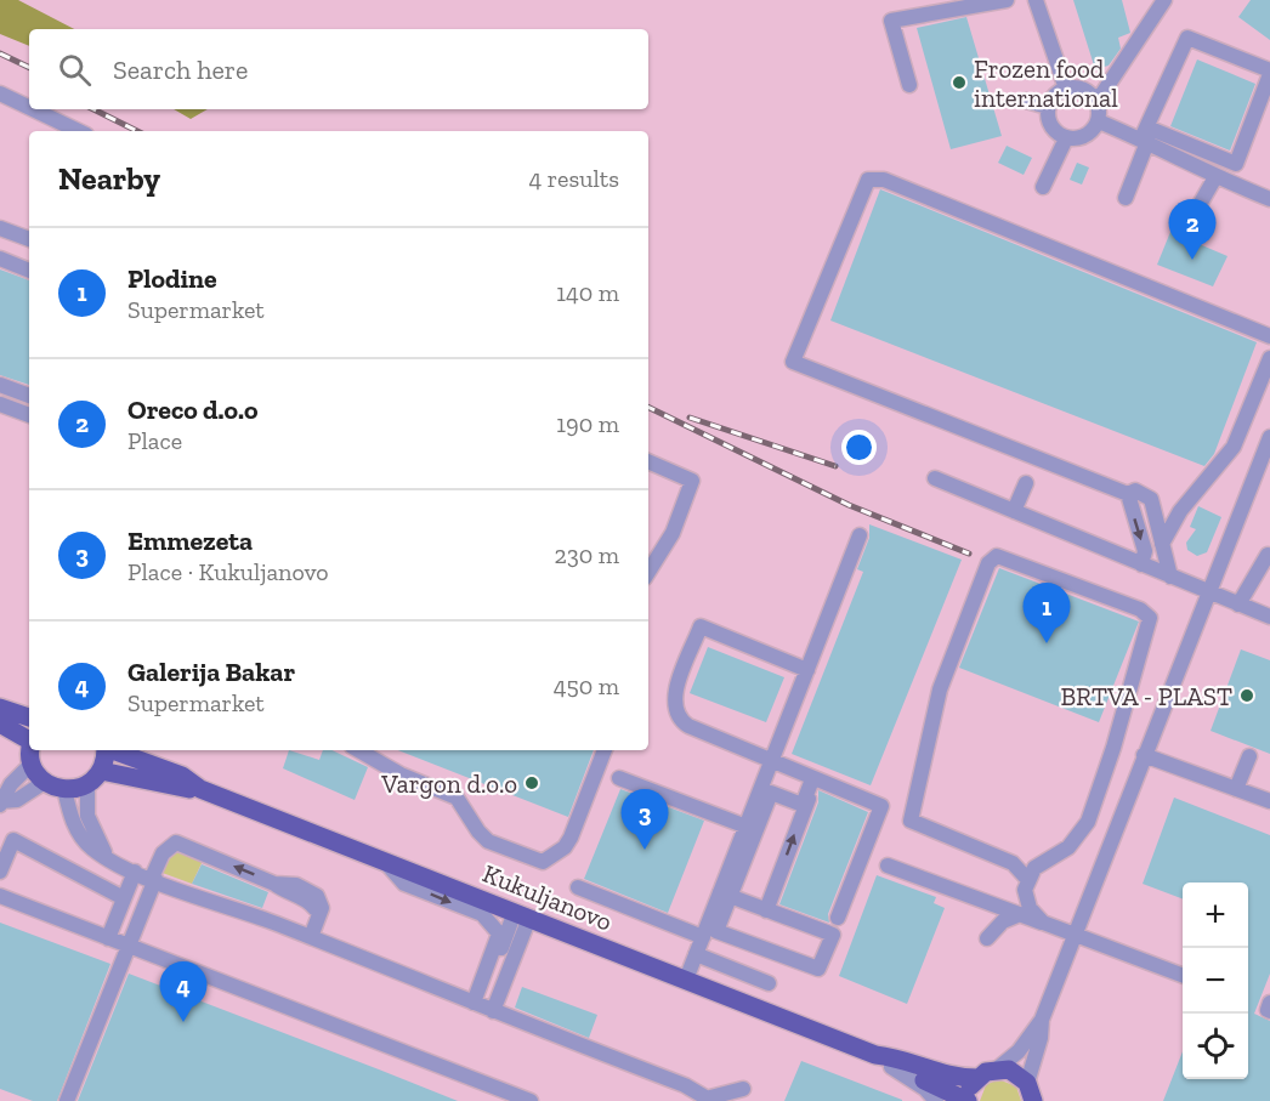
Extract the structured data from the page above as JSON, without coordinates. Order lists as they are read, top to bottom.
{
  "streets": {
    "main road": ["Kukuljanovo"]
  },
  "places": ["Frozen food international", "BRTVA - PLAST", "Vargon d.o.o"],
  "page": {
    "search": "Search here",
    "heading": ["Nearby", "4 results"],
    "pins": [
      "2",
      "1",
      "3",
      "4"
    ],
    "list": [
      {
        "mark": "1",
        "name": "Plodine",
        "note": "Supermarket",
        "value": "140 m"
      },
      {
        "mark": "2",
        "name": "Oreco d.o.o",
        "note": "Place",
        "value": "190 m"
      },
      {
        "mark": "3",
        "name": "Emmezeta",
        "note": "Place · Kukuljanovo",
        "value": "230 m"
      },
      {
        "mark": "4",
        "name": "Galerija Bakar",
        "note": "Supermarket",
        "value": "450 m"
      }
    ],
    "map_buttons": ["+", "−"]
  }
}
